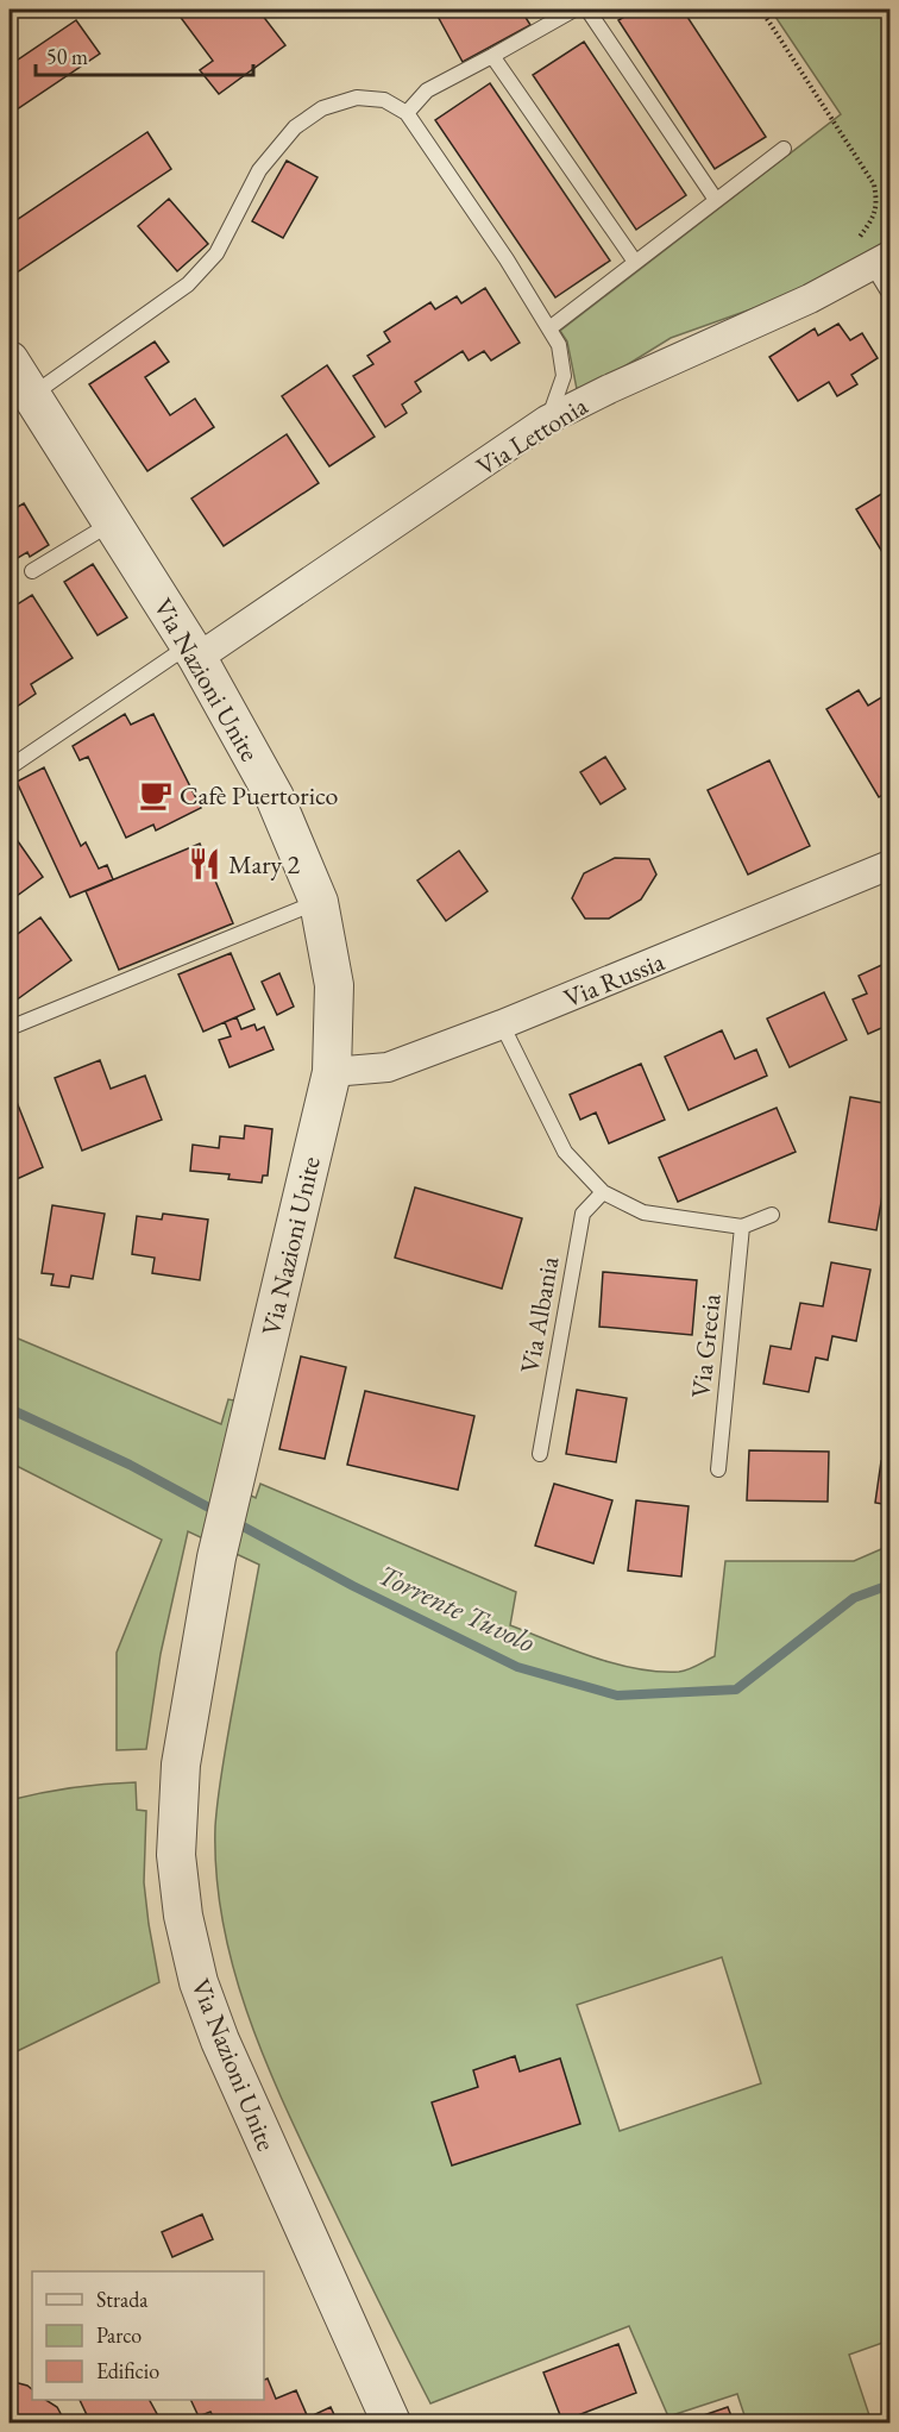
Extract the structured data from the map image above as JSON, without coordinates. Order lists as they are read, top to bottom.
{
  "streets": {
    "street": ["Via Lettonia", "Via Nazioni Unite", "Via Russia"],
    "lane": ["Via Albania", "Via Grecia"]
  },
  "crossings": [
    ["Via Lettonia", "Via Nazioni Unite"],
    ["Via Nazioni Unite", "Via Russia"]
  ],
  "water": ["Torrente Tuvolo"],
  "places": {
    "cafe": ["Cafè Puertorico"],
    "restaurant": ["Mary 2"]
  },
  "legend": ["Strada", "Parco", "Edificio"],
  "scale_bar": "50 m"
}
